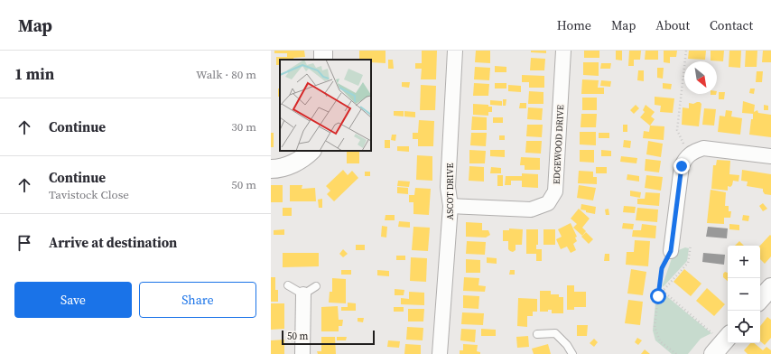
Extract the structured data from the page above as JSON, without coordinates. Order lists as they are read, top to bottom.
{
  "streets": {
    "street": ["EDGEWOOD DRIVE", "ASCOT DRIVE"]
  },
  "crossings": [
    ["EDGEWOOD DRIVE", "ASCOT DRIVE"]
  ],
  "scale_bar": "50 m",
  "north": "bottom right",
  "page": {
    "header": "Map",
    "nav": [
      "Home",
      "Map",
      "About",
      "Contact"
    ],
    "heading": ["1 min", "Walk · 80 m"],
    "list": [
      ["Continue", "30 m"],
      ["Continue", "Tavistock Close", "50 m"],
      "Arrive at destination"
    ],
    "map_buttons": ["+", "−"],
    "buttons": ["Save", "Share"],
    "scale": "50 m"
  }
}
